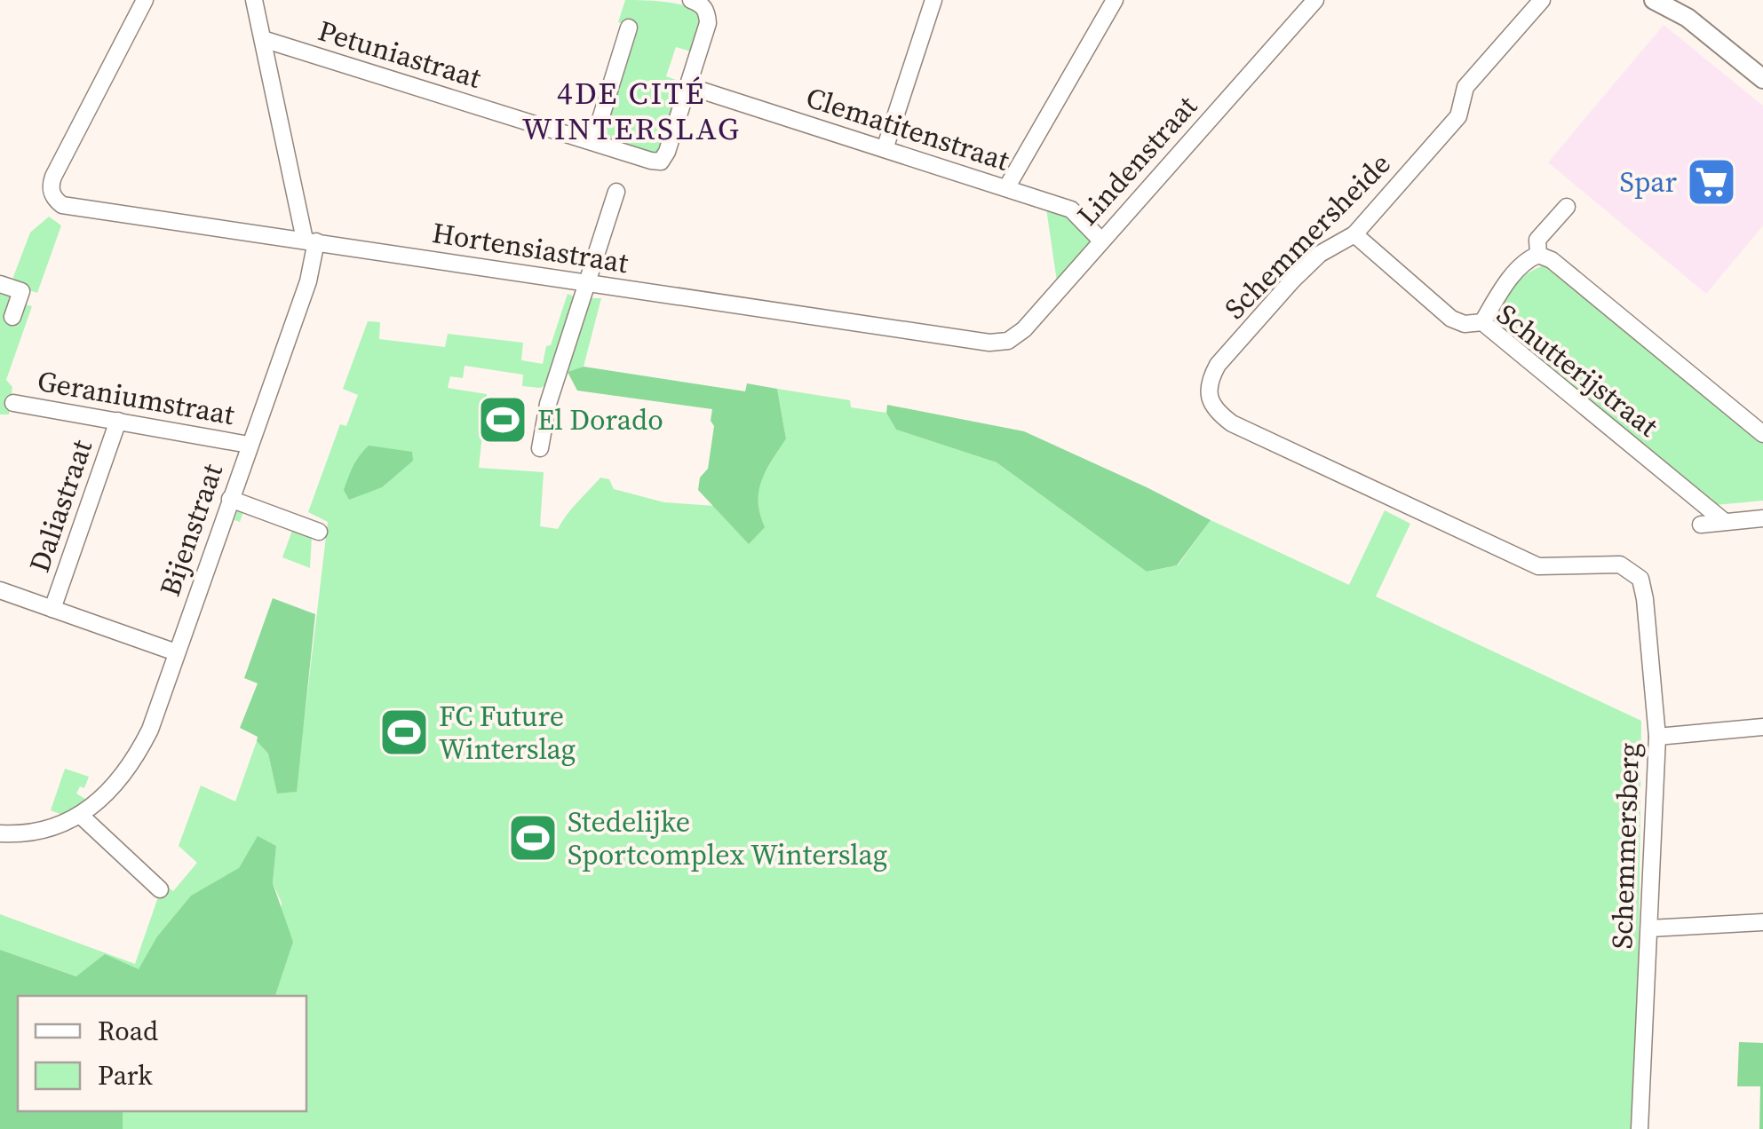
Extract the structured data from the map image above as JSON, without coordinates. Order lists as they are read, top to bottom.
{
  "streets": {
    "street": [
      "Petuniastraat",
      "Clematitenstraat",
      "Lindenstraat",
      "Schemmersheide",
      "Hortensiastraat",
      "Schutterijstraat",
      "Geraniumstraat",
      "Daliastraat",
      "Bijenstraat",
      "Schemmersberg"
    ]
  },
  "crossings": [
    ["Petuniastraat", "Clematitenstraat"],
    ["Petuniastraat", "Bijenstraat"],
    ["Clematitenstraat", "Lindenstraat"],
    ["Lindenstraat", "Hortensiastraat"],
    ["Schemmersheide", "Schutterijstraat"],
    ["Schemmersheide", "Schemmersberg"],
    ["Hortensiastraat", "Bijenstraat"],
    ["Geraniumstraat", "Daliastraat"],
    ["Geraniumstraat", "Bijenstraat"]
  ],
  "districts": ["4DE CITÉ WINTERSLAG"],
  "places": {
    "supermarket": ["Spar"],
    "sports": ["El Dorado", "FC Future Winterslag", "Stedelijke Sportcomplex Winterslag"]
  },
  "legend": ["Road", "Park"]
}
